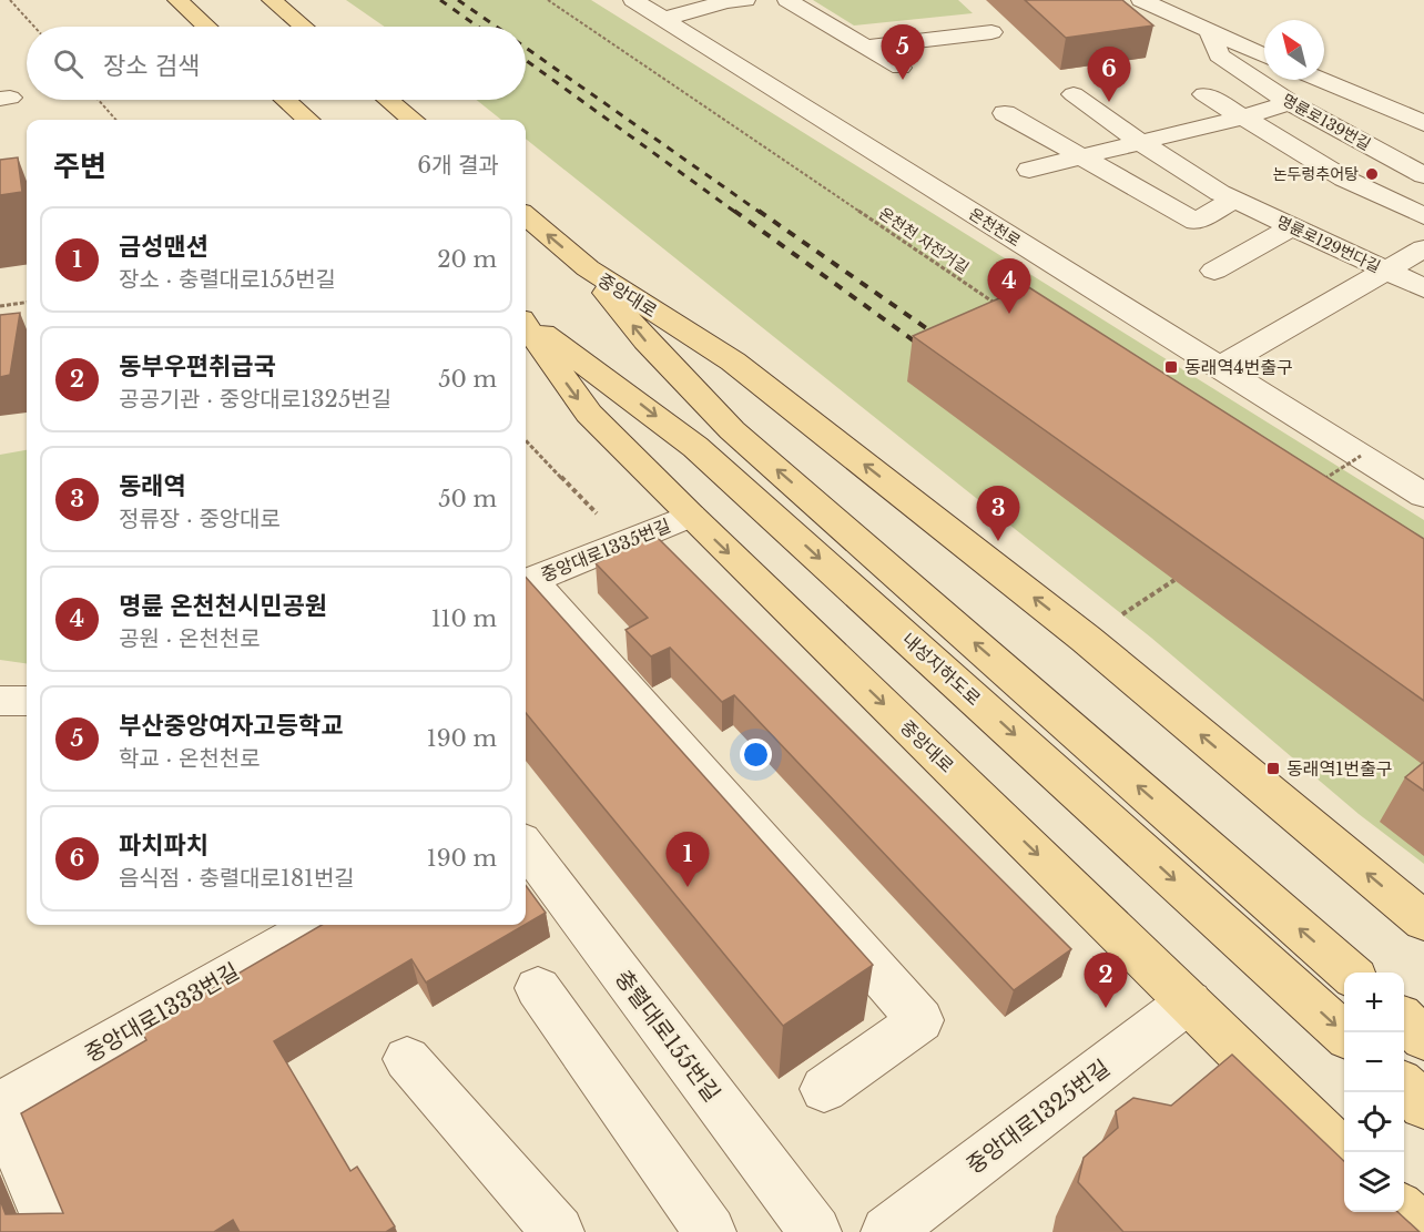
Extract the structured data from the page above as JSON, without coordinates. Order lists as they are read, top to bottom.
{
  "streets": {
    "main road": ["중앙대로", "내성지하도로"],
    "street": [
      "명륜로139번길",
      "온천천로",
      "명륜로129번다길",
      "중앙대로1335번길",
      "중앙대로1333번길",
      "충렬대로155번길",
      "중앙대로1325번길"
    ],
    "path": ["온천천 자전거길"]
  },
  "crossings": [
    ["중앙대로", "중앙대로1335번길"],
    ["중앙대로", "중앙대로1325번길"]
  ],
  "places": {
    "other": ["논두렁추어탕"],
    "transit": ["동래역4번출구", "동래역1번출구"]
  },
  "north": "top left",
  "page": {
    "pins": [
      "5",
      "6",
      "4",
      "3",
      "1",
      "2"
    ],
    "search": "장소 검색",
    "heading": ["주변", "6개 결과"],
    "list": [
      {
        "mark": "1",
        "name": "금성맨션",
        "note": "장소 · 충렬대로155번길",
        "value": "20 m"
      },
      {
        "mark": "2",
        "name": "동부우편취급국",
        "note": "공공기관 · 중앙대로1325번길",
        "value": "50 m"
      },
      {
        "mark": "3",
        "name": "동래역",
        "note": "정류장 · 중앙대로",
        "value": "50 m"
      },
      {
        "mark": "4",
        "name": "명륜 온천천시민공원",
        "note": "공원 · 온천천로",
        "value": "110 m"
      },
      {
        "mark": "5",
        "name": "부산중앙여자고등학교",
        "note": "학교 · 온천천로",
        "value": "190 m"
      },
      {
        "mark": "6",
        "name": "파치파치",
        "note": "음식점 · 충렬대로181번길",
        "value": "190 m"
      }
    ],
    "map_buttons": ["+", "−"]
  }
}
